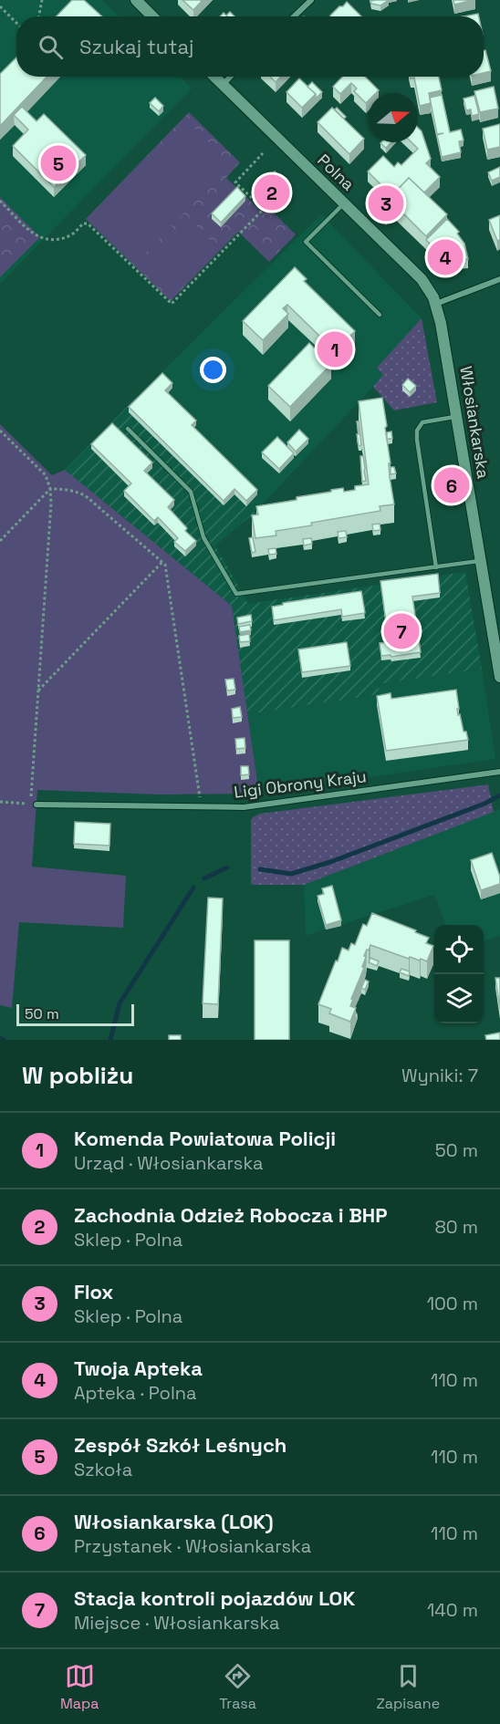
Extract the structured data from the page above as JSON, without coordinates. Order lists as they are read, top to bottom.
{
  "streets": {
    "street": ["Polna", "Włosiankarska", "Ligi Obrony Kraju"]
  },
  "crossings": [
    ["Polna", "Włosiankarska"]
  ],
  "scale_bar": "50 m",
  "north": "right",
  "page": {
    "search": "Szukaj tutaj",
    "pins": [
      "5",
      "2",
      "3",
      "4",
      "1",
      "6",
      "7"
    ],
    "scale": "50 m",
    "heading": ["W pobliżu", "Wyniki: 7"],
    "list": [
      {
        "mark": "1",
        "name": "Komenda Powiatowa Policji",
        "note": "Urząd · Włosiankarska",
        "value": "50 m"
      },
      {
        "mark": "2",
        "name": "Zachodnia Odzież Robocza i BHP",
        "note": "Sklep · Polna",
        "value": "80 m"
      },
      {
        "mark": "3",
        "name": "Flox",
        "note": "Sklep · Polna",
        "value": "100 m"
      },
      {
        "mark": "4",
        "name": "Twoja Apteka",
        "note": "Apteka · Polna",
        "value": "110 m"
      },
      {
        "mark": "5",
        "name": "Zespół Szkół Leśnych",
        "note": "Szkoła",
        "value": "110 m"
      },
      {
        "mark": "6",
        "name": "Włosiankarska (LOK)",
        "note": "Przystanek · Włosiankarska",
        "value": "110 m"
      },
      {
        "mark": "7",
        "name": "Stacja kontroli pojazdów LOK",
        "note": "Miejsce · Włosiankarska",
        "value": "140 m"
      }
    ],
    "nav": ["Mapa", "Trasa", "Zapisane"]
  }
}
